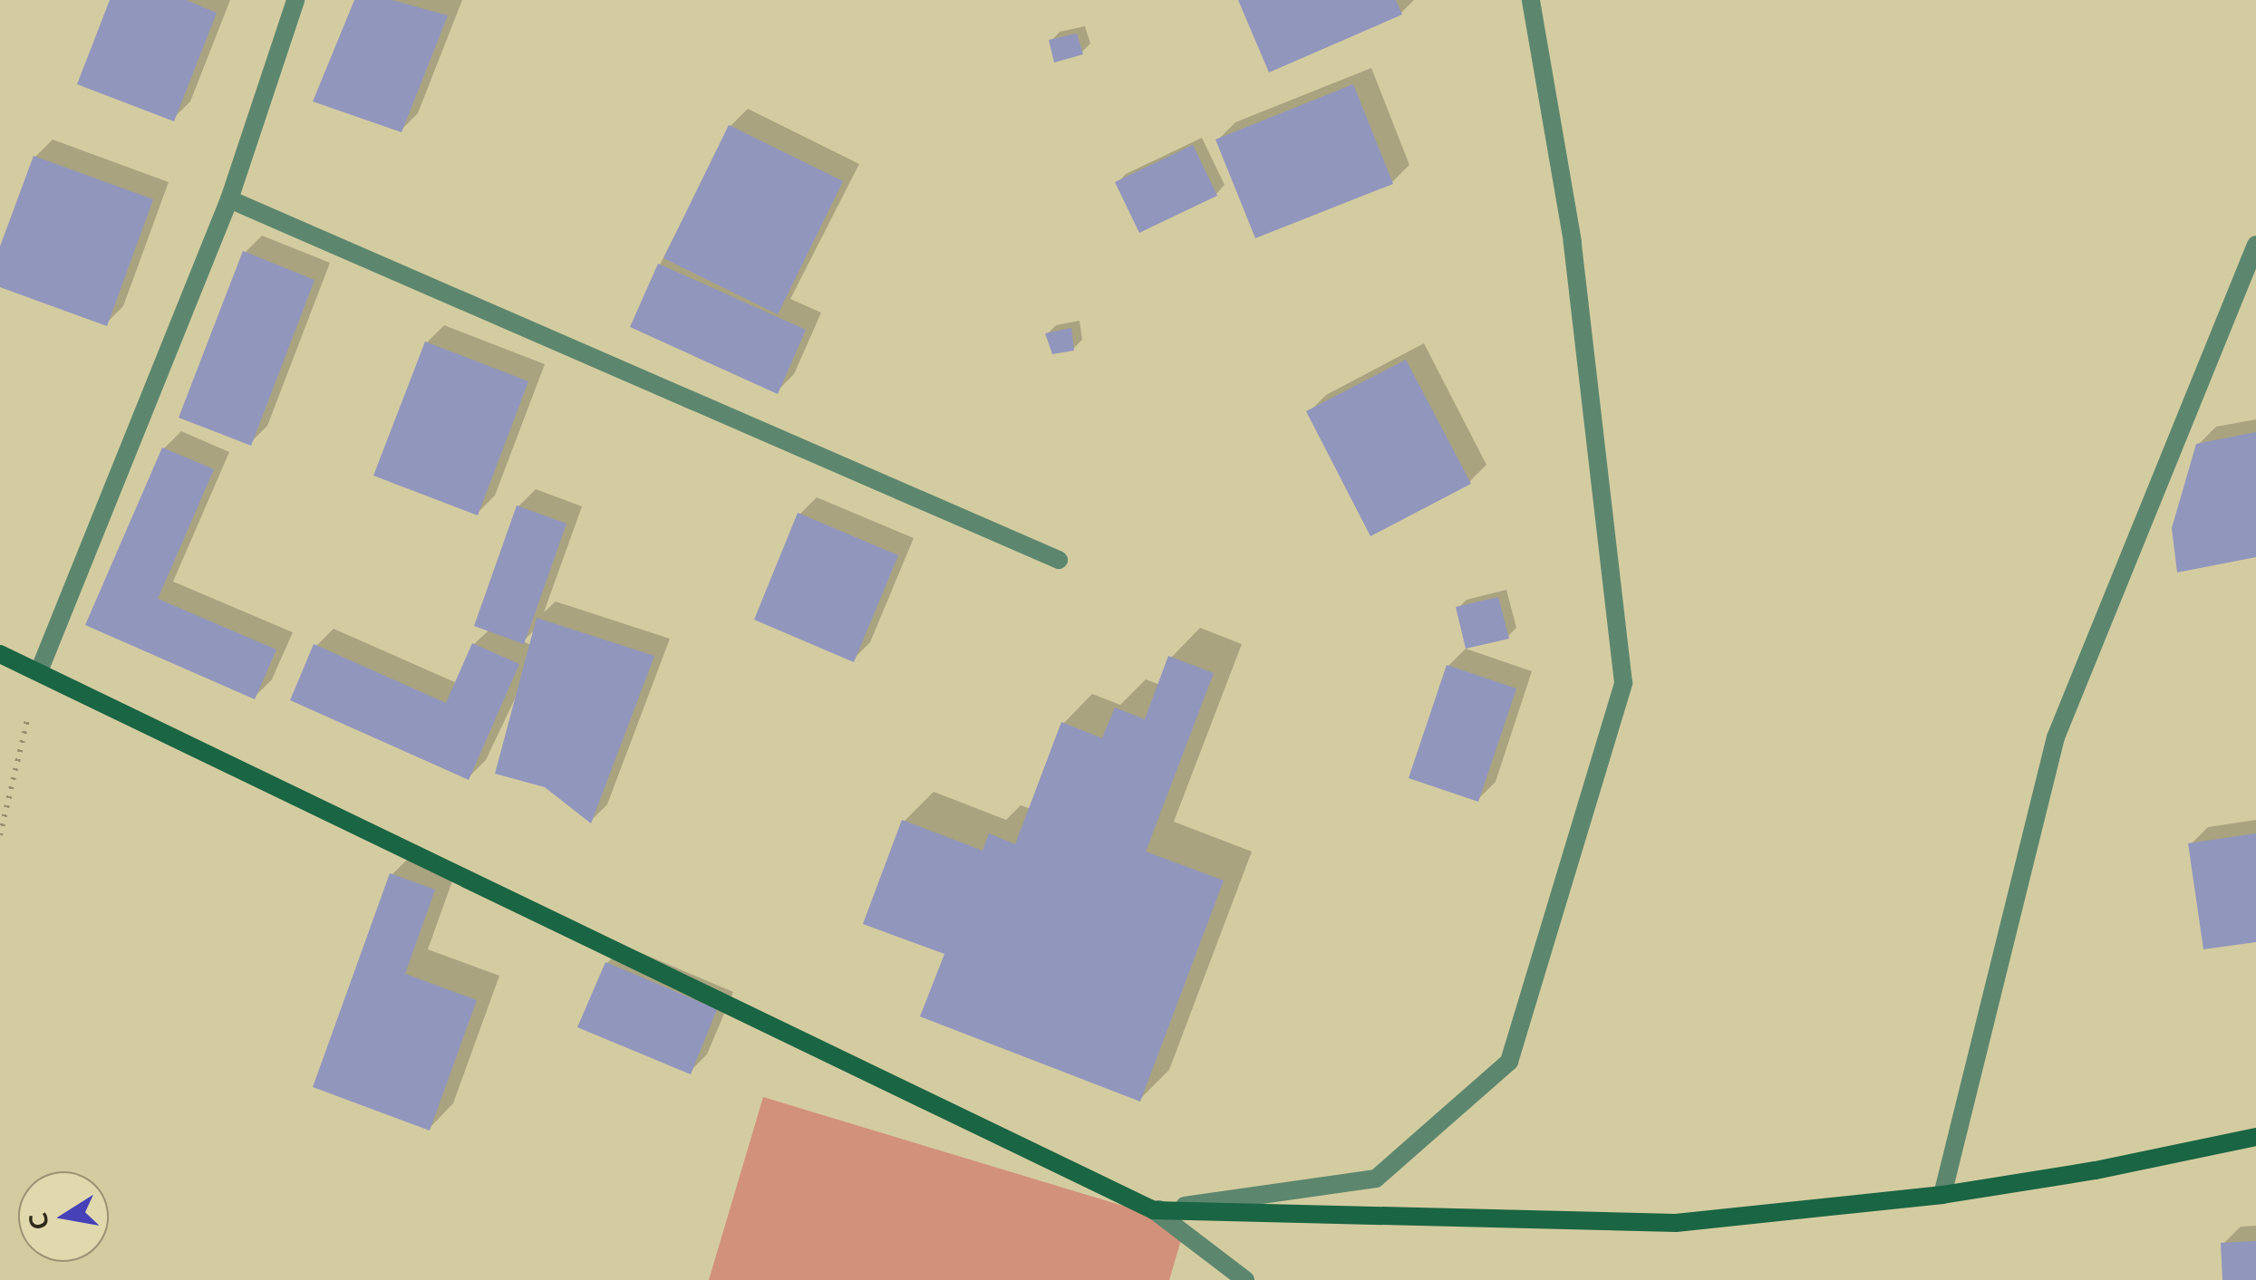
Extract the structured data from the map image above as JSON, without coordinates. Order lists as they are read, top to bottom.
{
  "north": "left"
}
